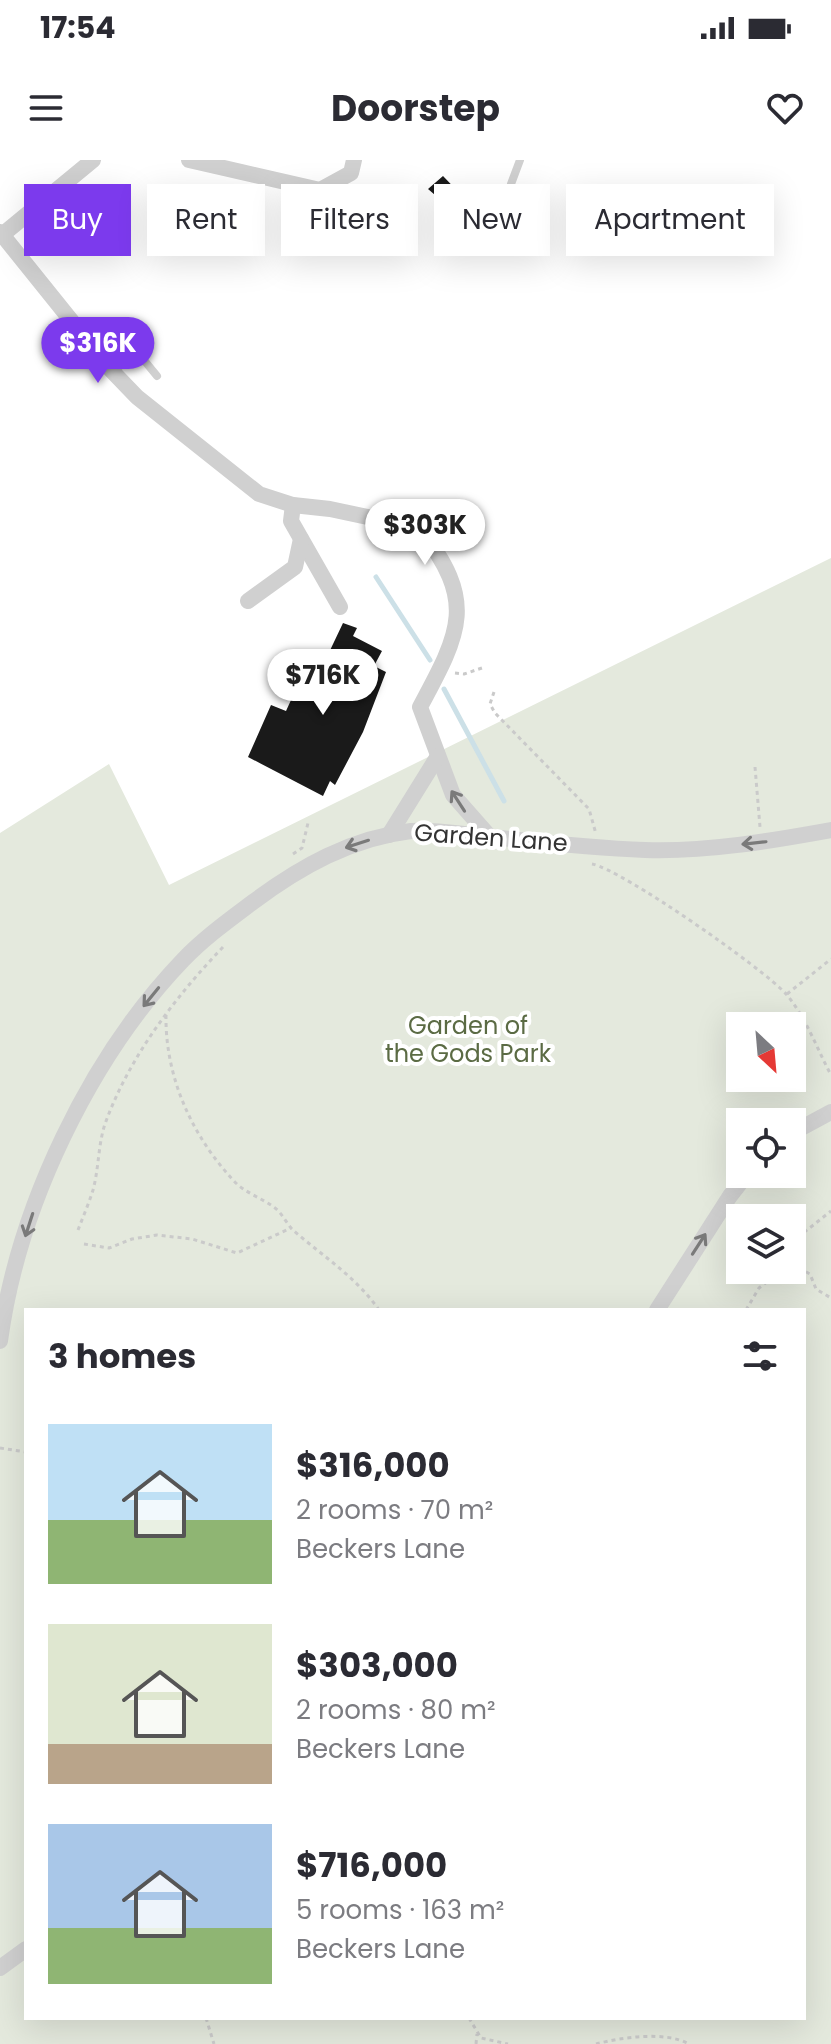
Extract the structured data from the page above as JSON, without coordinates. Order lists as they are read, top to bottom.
{
  "streets": {
    "street": ["Garden Lane"]
  },
  "one_way": ["Garden Lane"],
  "parks": ["Garden of the Gods Park"],
  "north": "bottom right",
  "page": {
    "status": "17:54",
    "header": "Doorstep",
    "chip": [
      "Buy",
      "Rent",
      "Filters",
      "New",
      "Apartment"
    ],
    "price": ["$316K", "$303K", "$716K"],
    "heading": "3 homes",
    "list": [
      {
        "name": "$316,000",
        "note": "2 rooms · 70 m² · Beckers Lane"
      },
      {
        "name": "$303,000",
        "note": "2 rooms · 80 m² · Beckers Lane"
      },
      {
        "name": "$716,000",
        "note": "5 rooms · 163 m² · Beckers Lane"
      }
    ]
  }
}
